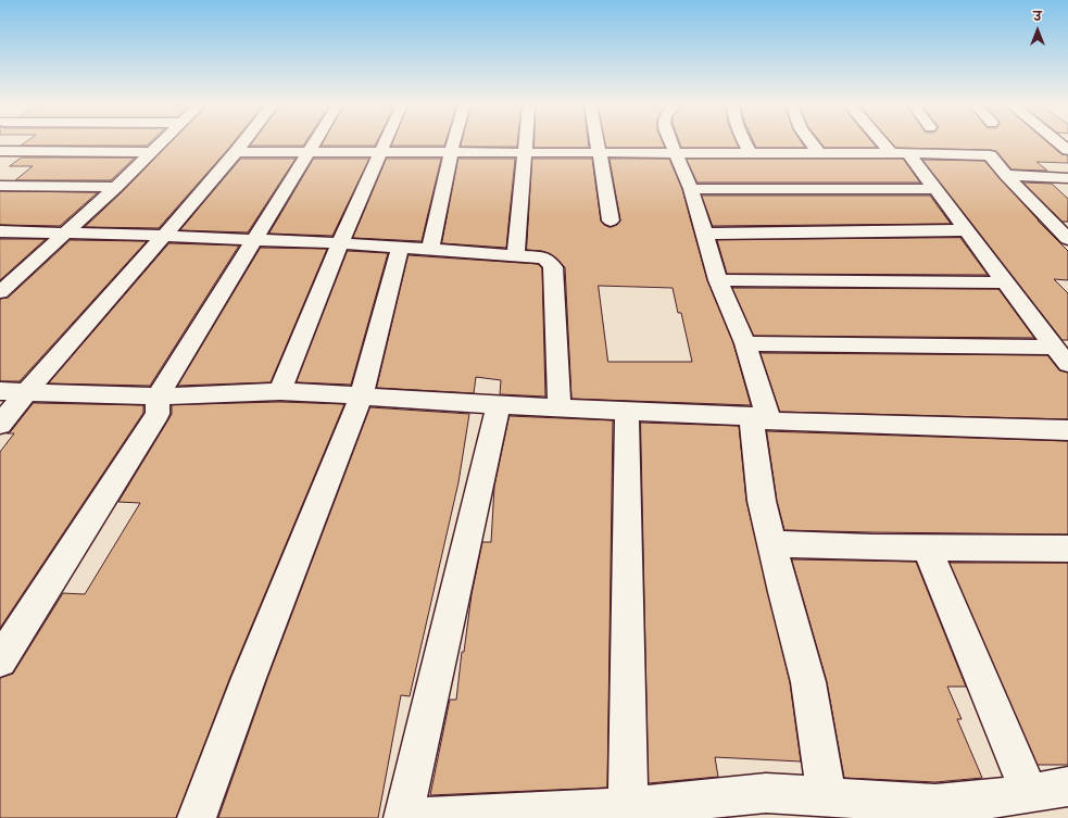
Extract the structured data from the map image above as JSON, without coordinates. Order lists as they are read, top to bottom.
{
  "north": "top"
}
